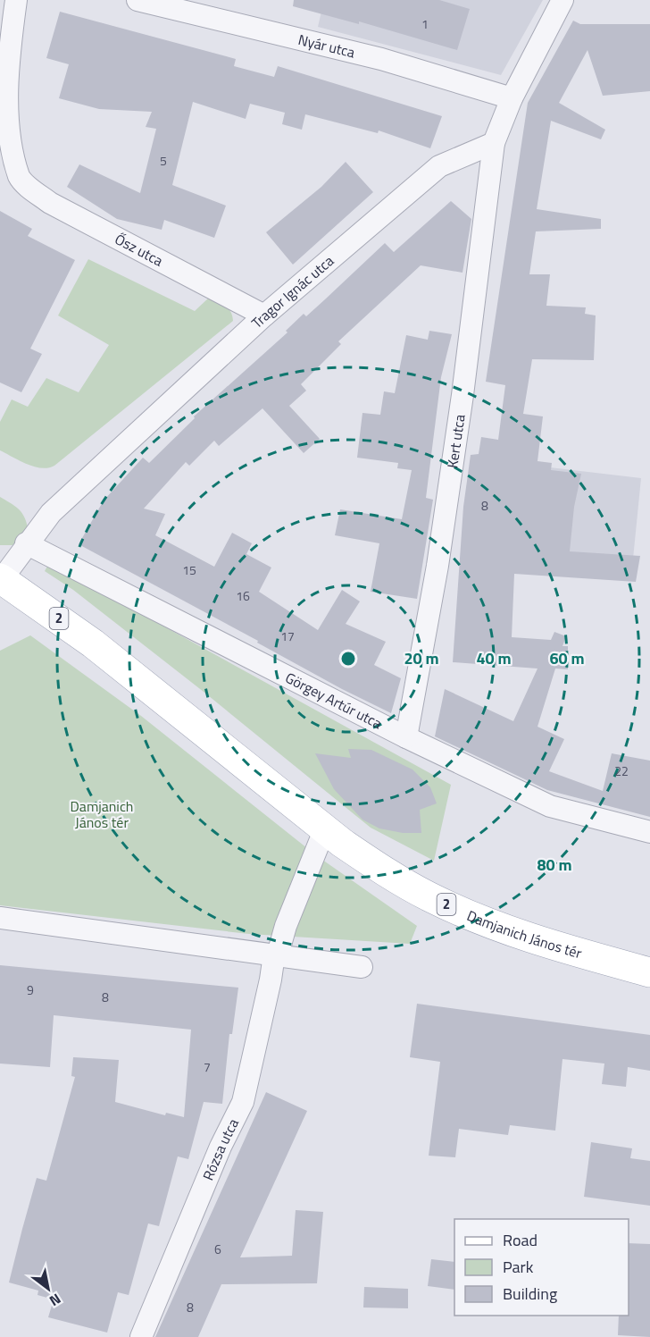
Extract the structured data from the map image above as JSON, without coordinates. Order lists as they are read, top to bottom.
{
  "streets": {
    "main road": ["2", "Damjanich János tér"],
    "street": [
      "Nyár utca",
      "Ősz utca",
      "Tragor Ignác utca",
      "Kert utca",
      "Görgey Artúr utca",
      "Rózsa utca"
    ]
  },
  "crossings": [
    ["Ősz utca", "Tragor Ignác utca"],
    ["Tragor Ignác utca", "Kert utca"],
    ["Tragor Ignác utca", "Görgey Artúr utca"],
    ["Tragor Ignác utca", "Damjanich János tér"],
    ["Kert utca", "Görgey Artúr utca"]
  ],
  "parks": ["Damjanich János tér"],
  "house_numbers": [
    "1",
    "5",
    "8",
    "15",
    "16",
    "17",
    "22",
    "9",
    "8",
    "7",
    "6",
    "8"
  ],
  "legend": ["Road", "Park", "Building"],
  "north": "bottom right",
  "rings": [
    "20 m",
    "40 m",
    "60 m",
    "80 m"
  ]
}
